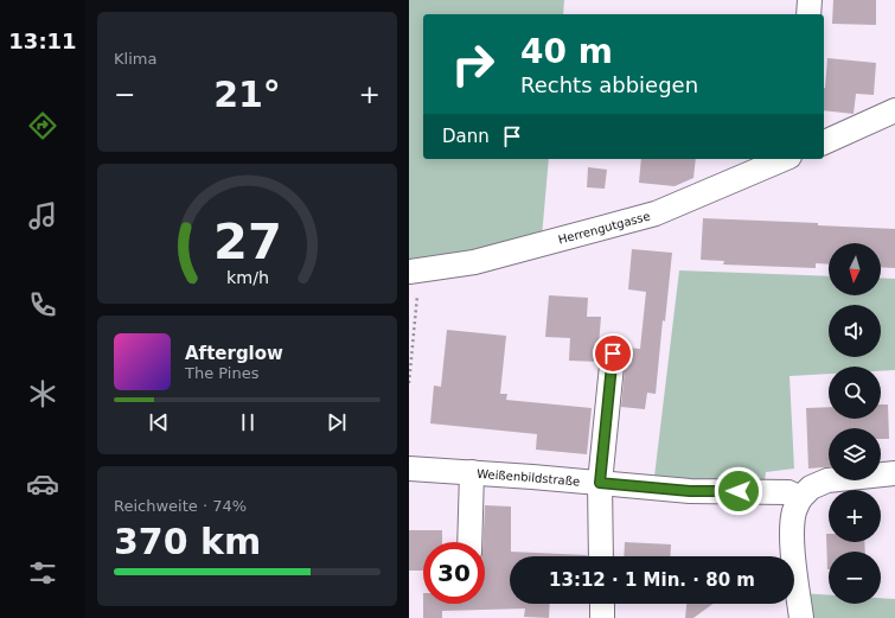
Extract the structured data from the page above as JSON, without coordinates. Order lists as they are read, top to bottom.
{
  "streets": {
    "street": ["Herrengutgasse", "Weißenbildstraße"]
  },
  "north": "bottom",
  "page": {
    "tabs": "13:11",
    "tile": [
      "Klima",
      ["Reichweite · 74%", "370 km"]
    ],
    "turn": ["40 m", "Rechts abbiegen"],
    "heat": ["−", "21°", "+"],
    "then": "Dann",
    "map_buttons": ["+", "−"],
    "song": ["Afterglow", "The Pines"],
    "limit": "30",
    "trip": "13:12 · 1 Min. · 80 m",
    "gauge": ["27", "km/h"]
  }
}
